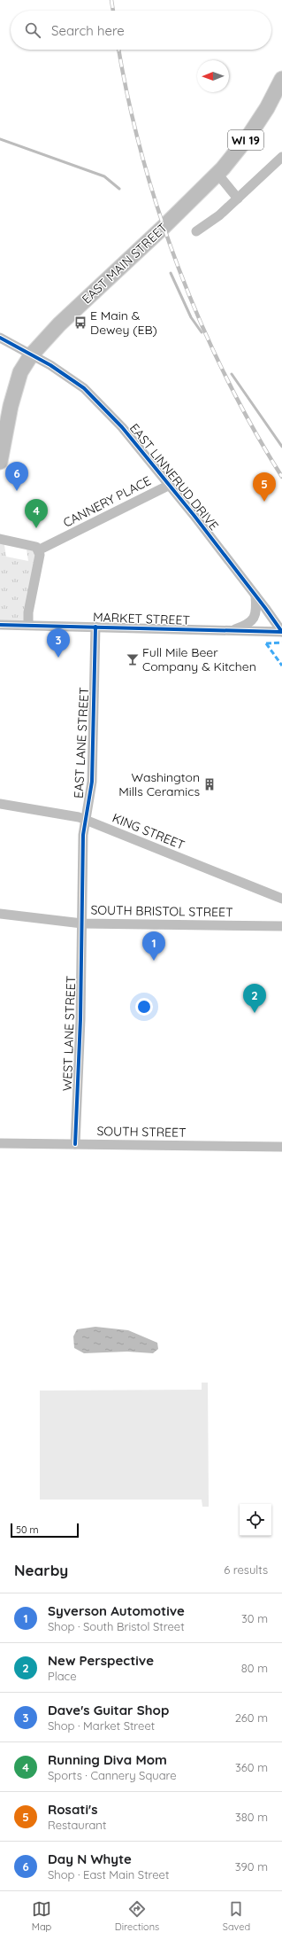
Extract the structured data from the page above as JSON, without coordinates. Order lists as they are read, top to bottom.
{
  "streets": {
    "main road": ["WI 19", "EAST MAIN STREET"],
    "street": [
      "EAST LINNERUD DRIVE",
      "CANNERY PLACE",
      "MARKET STREET",
      "EAST LANE STREET",
      "KING STREET",
      "SOUTH BRISTOL STREET",
      "WEST LANE STREET",
      "SOUTH STREET"
    ]
  },
  "crossings": [
    ["EAST MAIN STREET", "EAST LINNERUD DRIVE"],
    ["EAST LINNERUD DRIVE", "CANNERY PLACE"],
    ["EAST LINNERUD DRIVE", "MARKET STREET"],
    ["MARKET STREET", "EAST LANE STREET"],
    ["EAST LANE STREET", "KING STREET"],
    ["EAST LANE STREET", "SOUTH BRISTOL STREET"],
    ["EAST LANE STREET", "WEST LANE STREET"],
    ["SOUTH BRISTOL STREET", "WEST LANE STREET"],
    ["WEST LANE STREET", "SOUTH STREET"]
  ],
  "places": {
    "bus stop": ["E Main & Dewey (EB)"],
    "bar": ["Full Mile Beer Company & Kitchen"],
    "building": ["Washington Mills Ceramics"]
  },
  "scale_bar": "50 m",
  "north": "left",
  "page": {
    "search": "Search here",
    "pins": [
      "6",
      "5",
      "4",
      "3",
      "1",
      "2"
    ],
    "scale": "50 m",
    "heading": ["Nearby", "6 results"],
    "list": [
      {
        "mark": "1",
        "name": "Syverson Automotive",
        "note": "Shop · South Bristol Street",
        "value": "30 m"
      },
      {
        "mark": "2",
        "name": "New Perspective",
        "note": "Place",
        "value": "80 m"
      },
      {
        "mark": "3",
        "name": "Dave's Guitar Shop",
        "note": "Shop · Market Street",
        "value": "260 m"
      },
      {
        "mark": "4",
        "name": "Running Diva Mom",
        "note": "Sports · Cannery Square",
        "value": "360 m"
      },
      {
        "mark": "5",
        "name": "Rosati's",
        "note": "Restaurant",
        "value": "380 m"
      },
      {
        "mark": "6",
        "name": "Day N Whyte",
        "note": "Shop · East Main Street",
        "value": "390 m"
      }
    ],
    "nav": ["Map", "Directions", "Saved"]
  }
}
